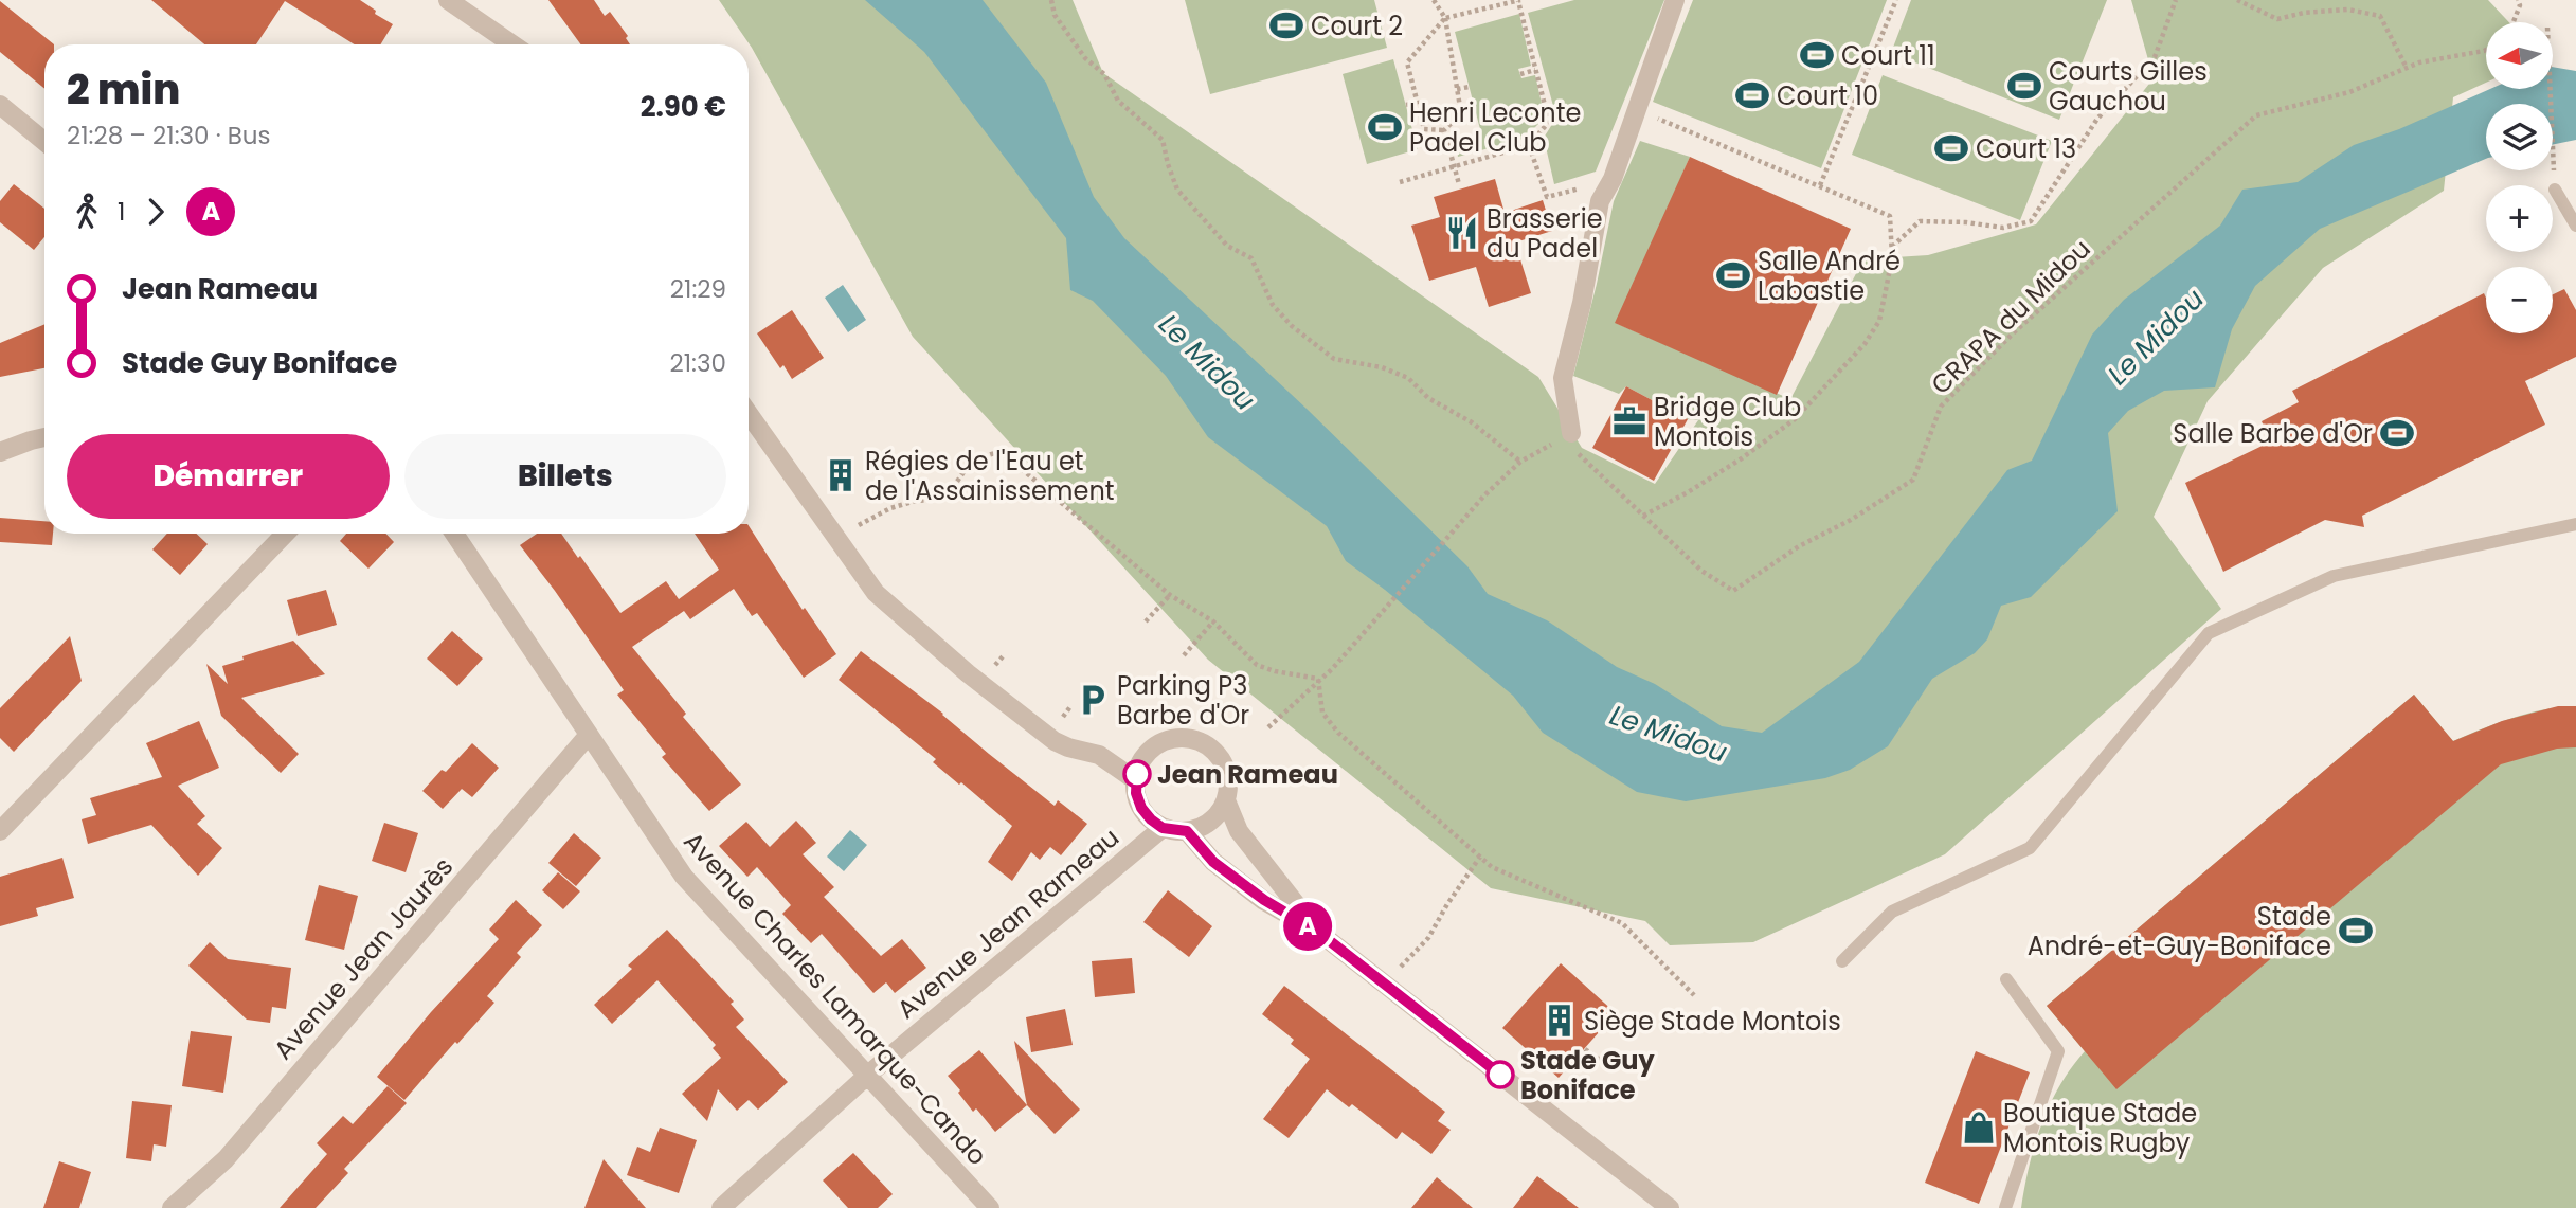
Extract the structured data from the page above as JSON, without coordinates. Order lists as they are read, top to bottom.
{
  "streets": {
    "street": ["Avenue Jean Rameau", "Avenue Jean Jaurès", "Avenue Charles Lamarque-Cando"],
    "path": ["CRAPA du Midou"]
  },
  "crossings": [
    ["Avenue Jean Rameau", "Avenue Charles Lamarque-Cando"],
    ["Avenue Jean Jaurès", "Avenue Charles Lamarque-Cando"]
  ],
  "water": ["Le Midou"],
  "places": {
    "sports": [
      "Court 2",
      "Court 11",
      "Courts Gilles Gauchou",
      "Court 10",
      "Henri Leconte Padel Club",
      "Court 13",
      "Salle André Labastie",
      "Salle Barbe d'Or",
      "Stade André-et-Guy-Boniface"
    ],
    "restaurant": ["Brasserie du Padel"],
    "office": ["Bridge Club Montois"],
    "building": ["Régies de l'Eau et de l'Assainissement", "Siège Stade Montois"],
    "parking": ["Parking P3 Barbe d'Or"],
    "other": ["Jean Rameau", "Stade Guy Boniface"],
    "shop": ["Boutique Stade Montois Rugby"]
  },
  "lines": ["bus line A"],
  "north": "left",
  "page": {
    "on_map": "A",
    "map_buttons": ["+", "−"],
    "heading": ["2 min", "21:28 – 21:30 · Bus", "2.90 €"],
    "legs": ["1", "A"],
    "list": [
      {
        "name": "Jean Rameau",
        "value": "21:29"
      },
      {
        "name": "Stade Guy Boniface",
        "value": "21:30"
      }
    ],
    "buttons": ["Démarrer", "Billets"]
  }
}
